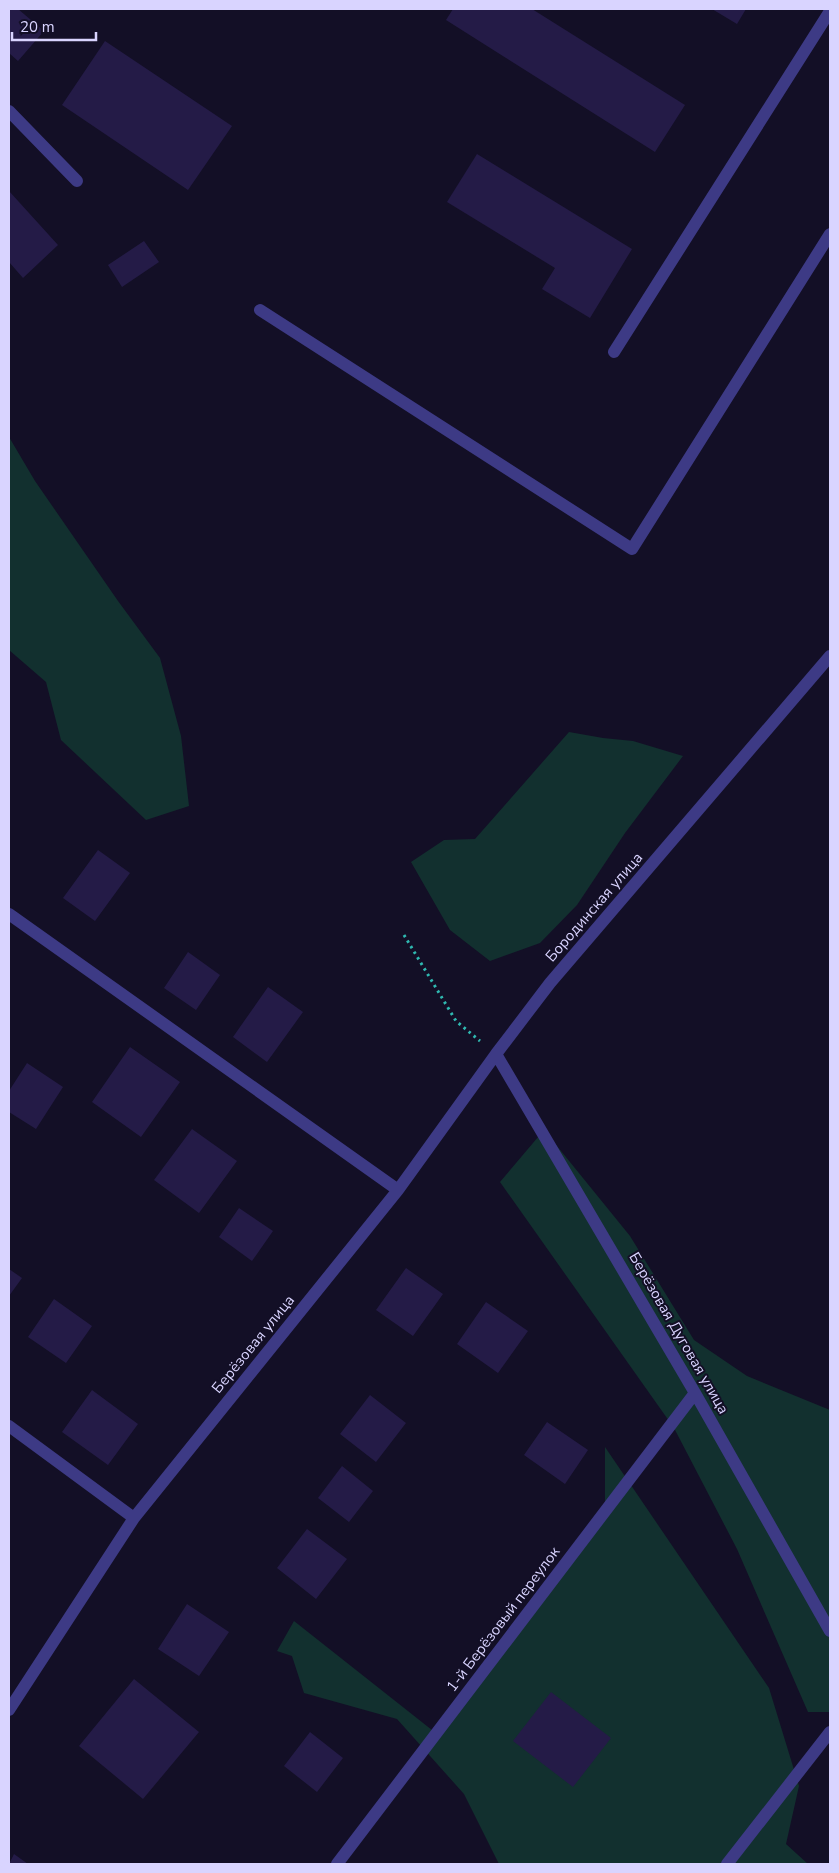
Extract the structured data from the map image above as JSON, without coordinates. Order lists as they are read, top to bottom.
{
  "streets": {
    "street": [
      "Бородинская улица",
      "Берёзовая Дуговая улица",
      "Берёзовая улица",
      "1-й Берёзовый переулок"
    ]
  },
  "crossings": [
    ["Бородинская улица", "Берёзовая Дуговая улица"],
    ["Бородинская улица", "Берёзовая улица"],
    ["Берёзовая Дуговая улица", "1-й Берёзовый переулок"]
  ],
  "scale_bar": "20 m"
}
